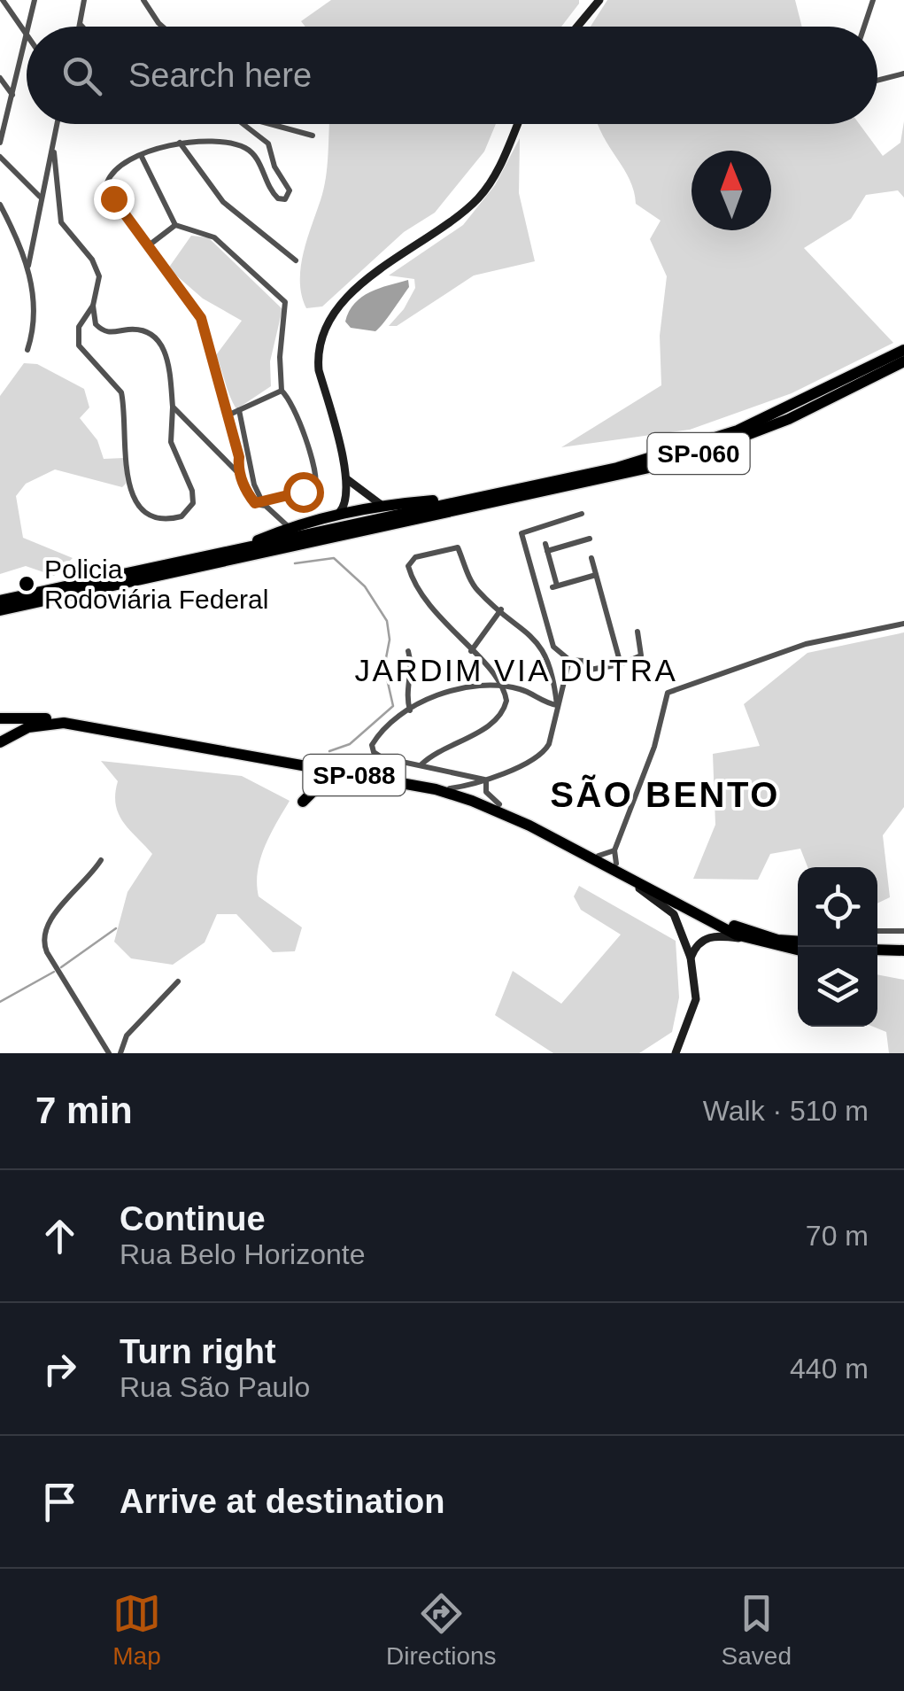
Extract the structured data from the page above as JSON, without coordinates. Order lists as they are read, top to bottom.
{
  "streets": {
    "highway": ["SP-060", "SP-088"]
  },
  "districts": ["JARDIM VIA DUTRA", "SÃO BENTO"],
  "places": ["Policia Rodoviária Federal"],
  "north": "top",
  "page": {
    "search": "Search here",
    "heading": ["7 min", "Walk · 510 m"],
    "list": [
      ["Continue", "Rua Belo Horizonte", "70 m"],
      ["Turn right", "Rua São Paulo", "440 m"],
      "Arrive at destination"
    ],
    "nav": ["Map", "Directions", "Saved"]
  }
}
